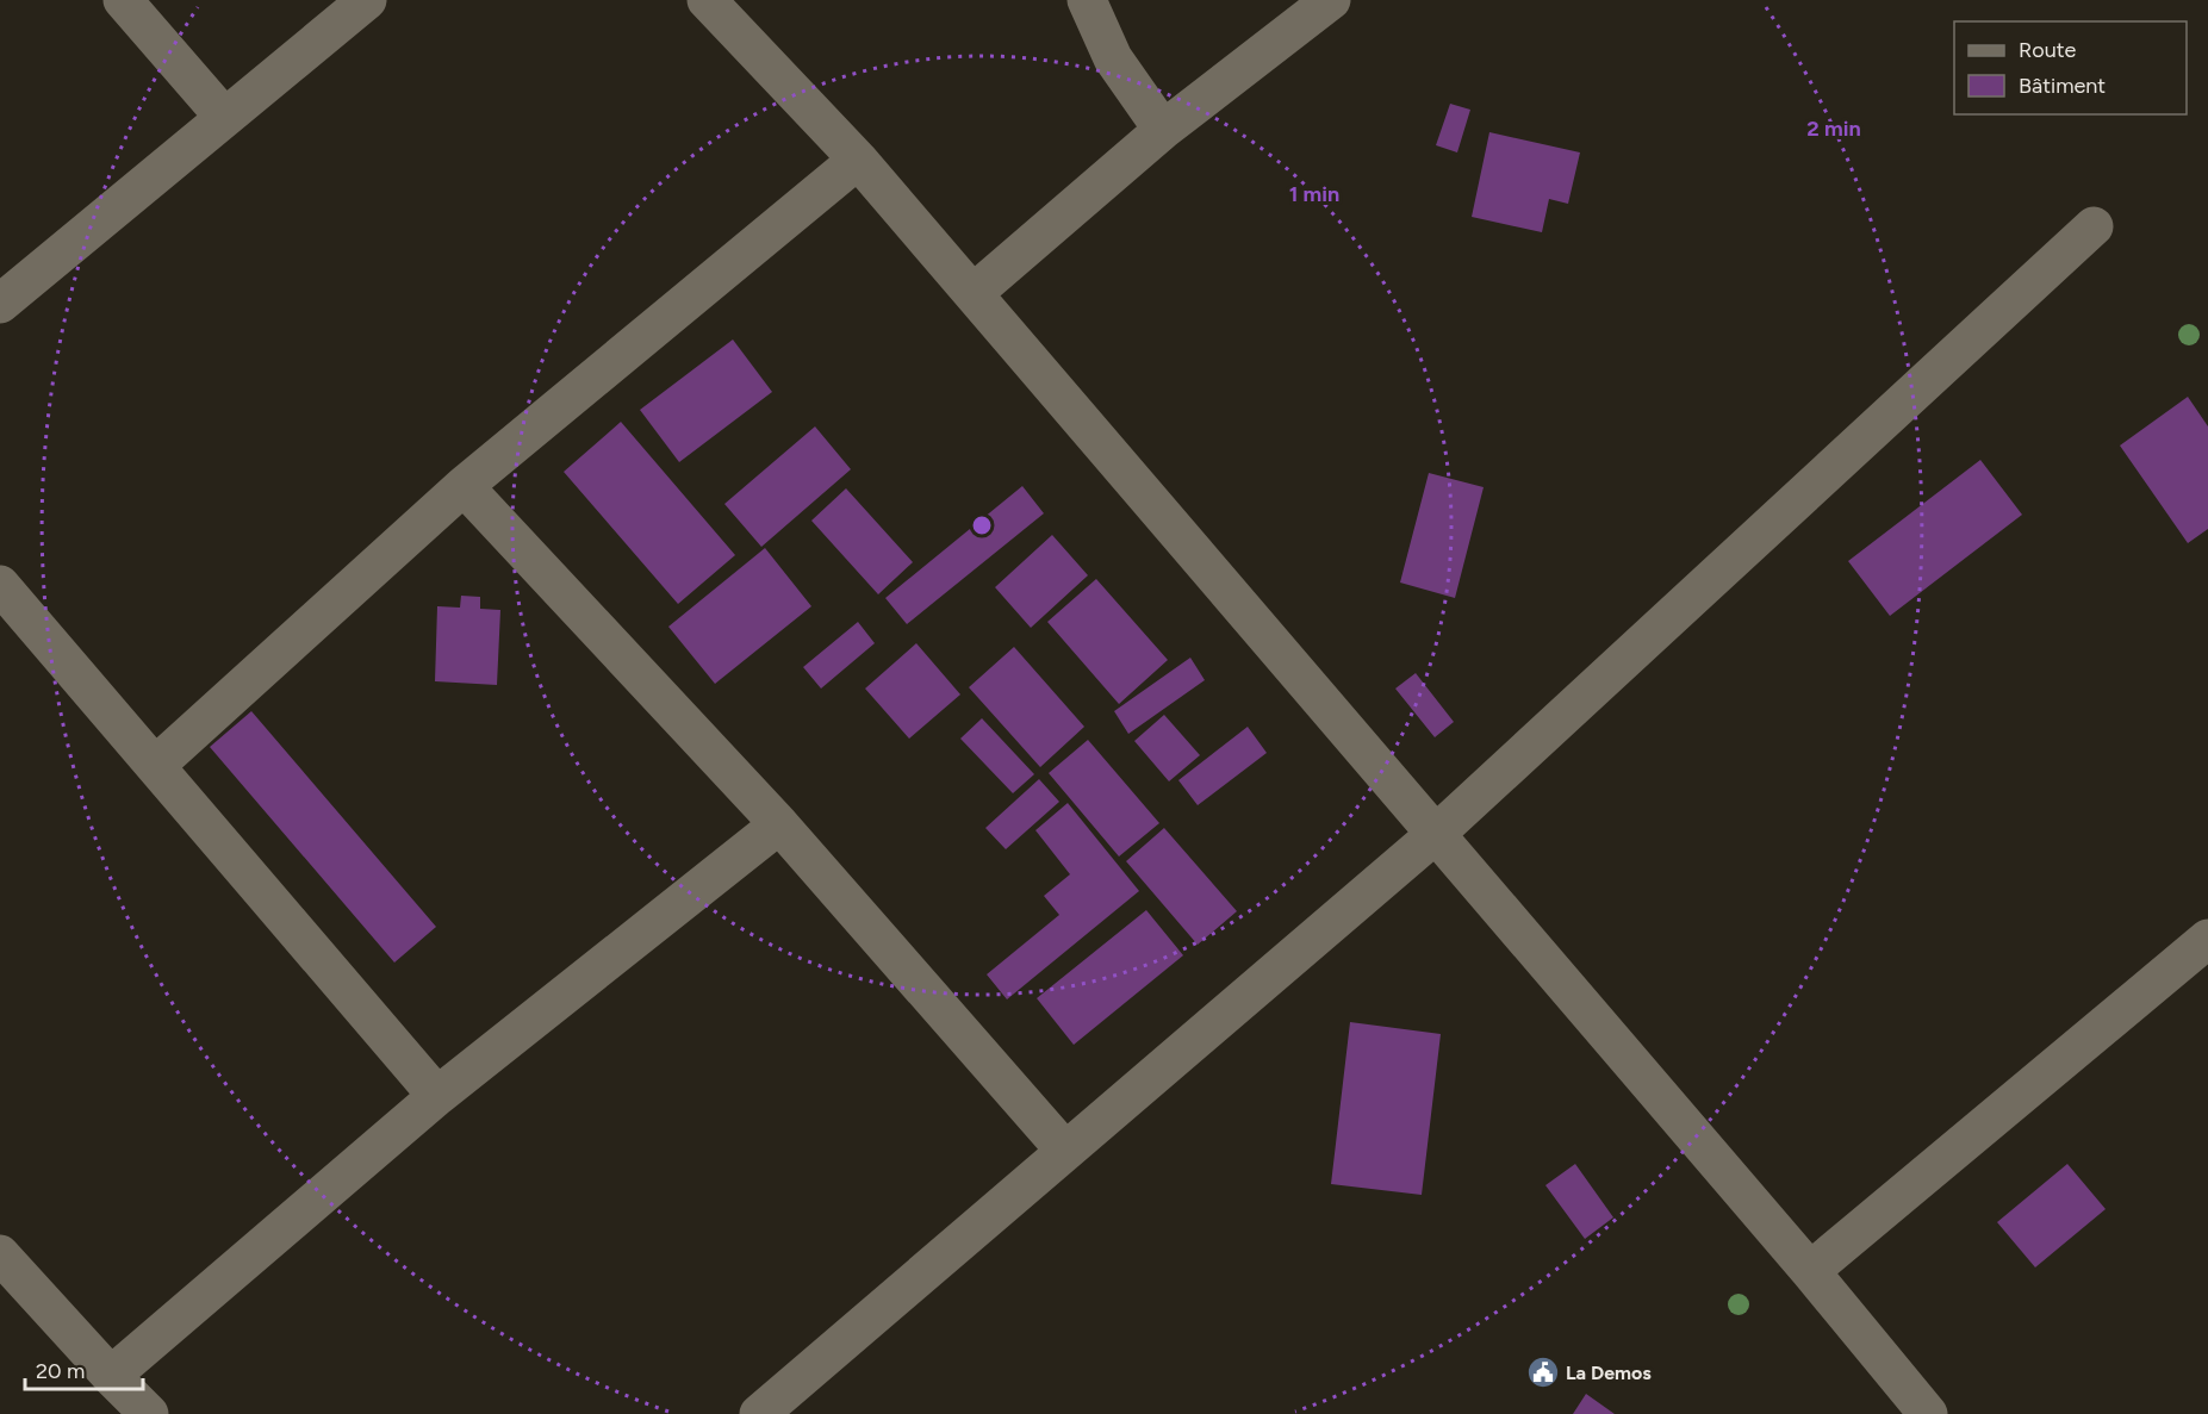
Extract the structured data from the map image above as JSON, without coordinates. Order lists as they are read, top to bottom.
{
  "places": {
    "public building": ["La Demos"]
  },
  "legend": ["Route", "Bâtiment"],
  "scale_bar": "20 m",
  "rings": ["2 min", "1 min"]
}
